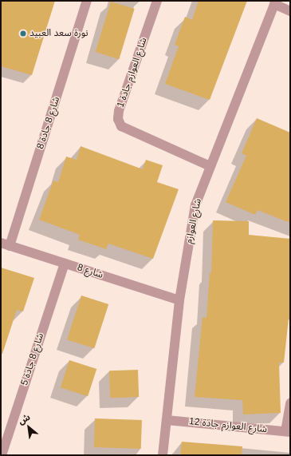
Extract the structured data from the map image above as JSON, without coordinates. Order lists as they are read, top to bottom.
{
  "streets": {
    "street": [
      "شارع العوازم جادة 1",
      "شارع 8 جادة 8",
      "شارع العوازم",
      "شارع 8",
      "شارع 8 جادة 5",
      "شارع العوازم جادة 12"
    ]
  },
  "crossings": [
    ["شارع العوازم جادة 1", "شارع العوازم"],
    ["شارع 8 جادة 8", "شارع 8"],
    ["شارع العوازم", "شارع 8"],
    ["شارع العوازم", "شارع العوازم جادة 12"],
    ["شارع 8", "شارع 8 جادة 5"]
  ],
  "places": ["نورة سعد العبيد"],
  "north": "top left"
}
